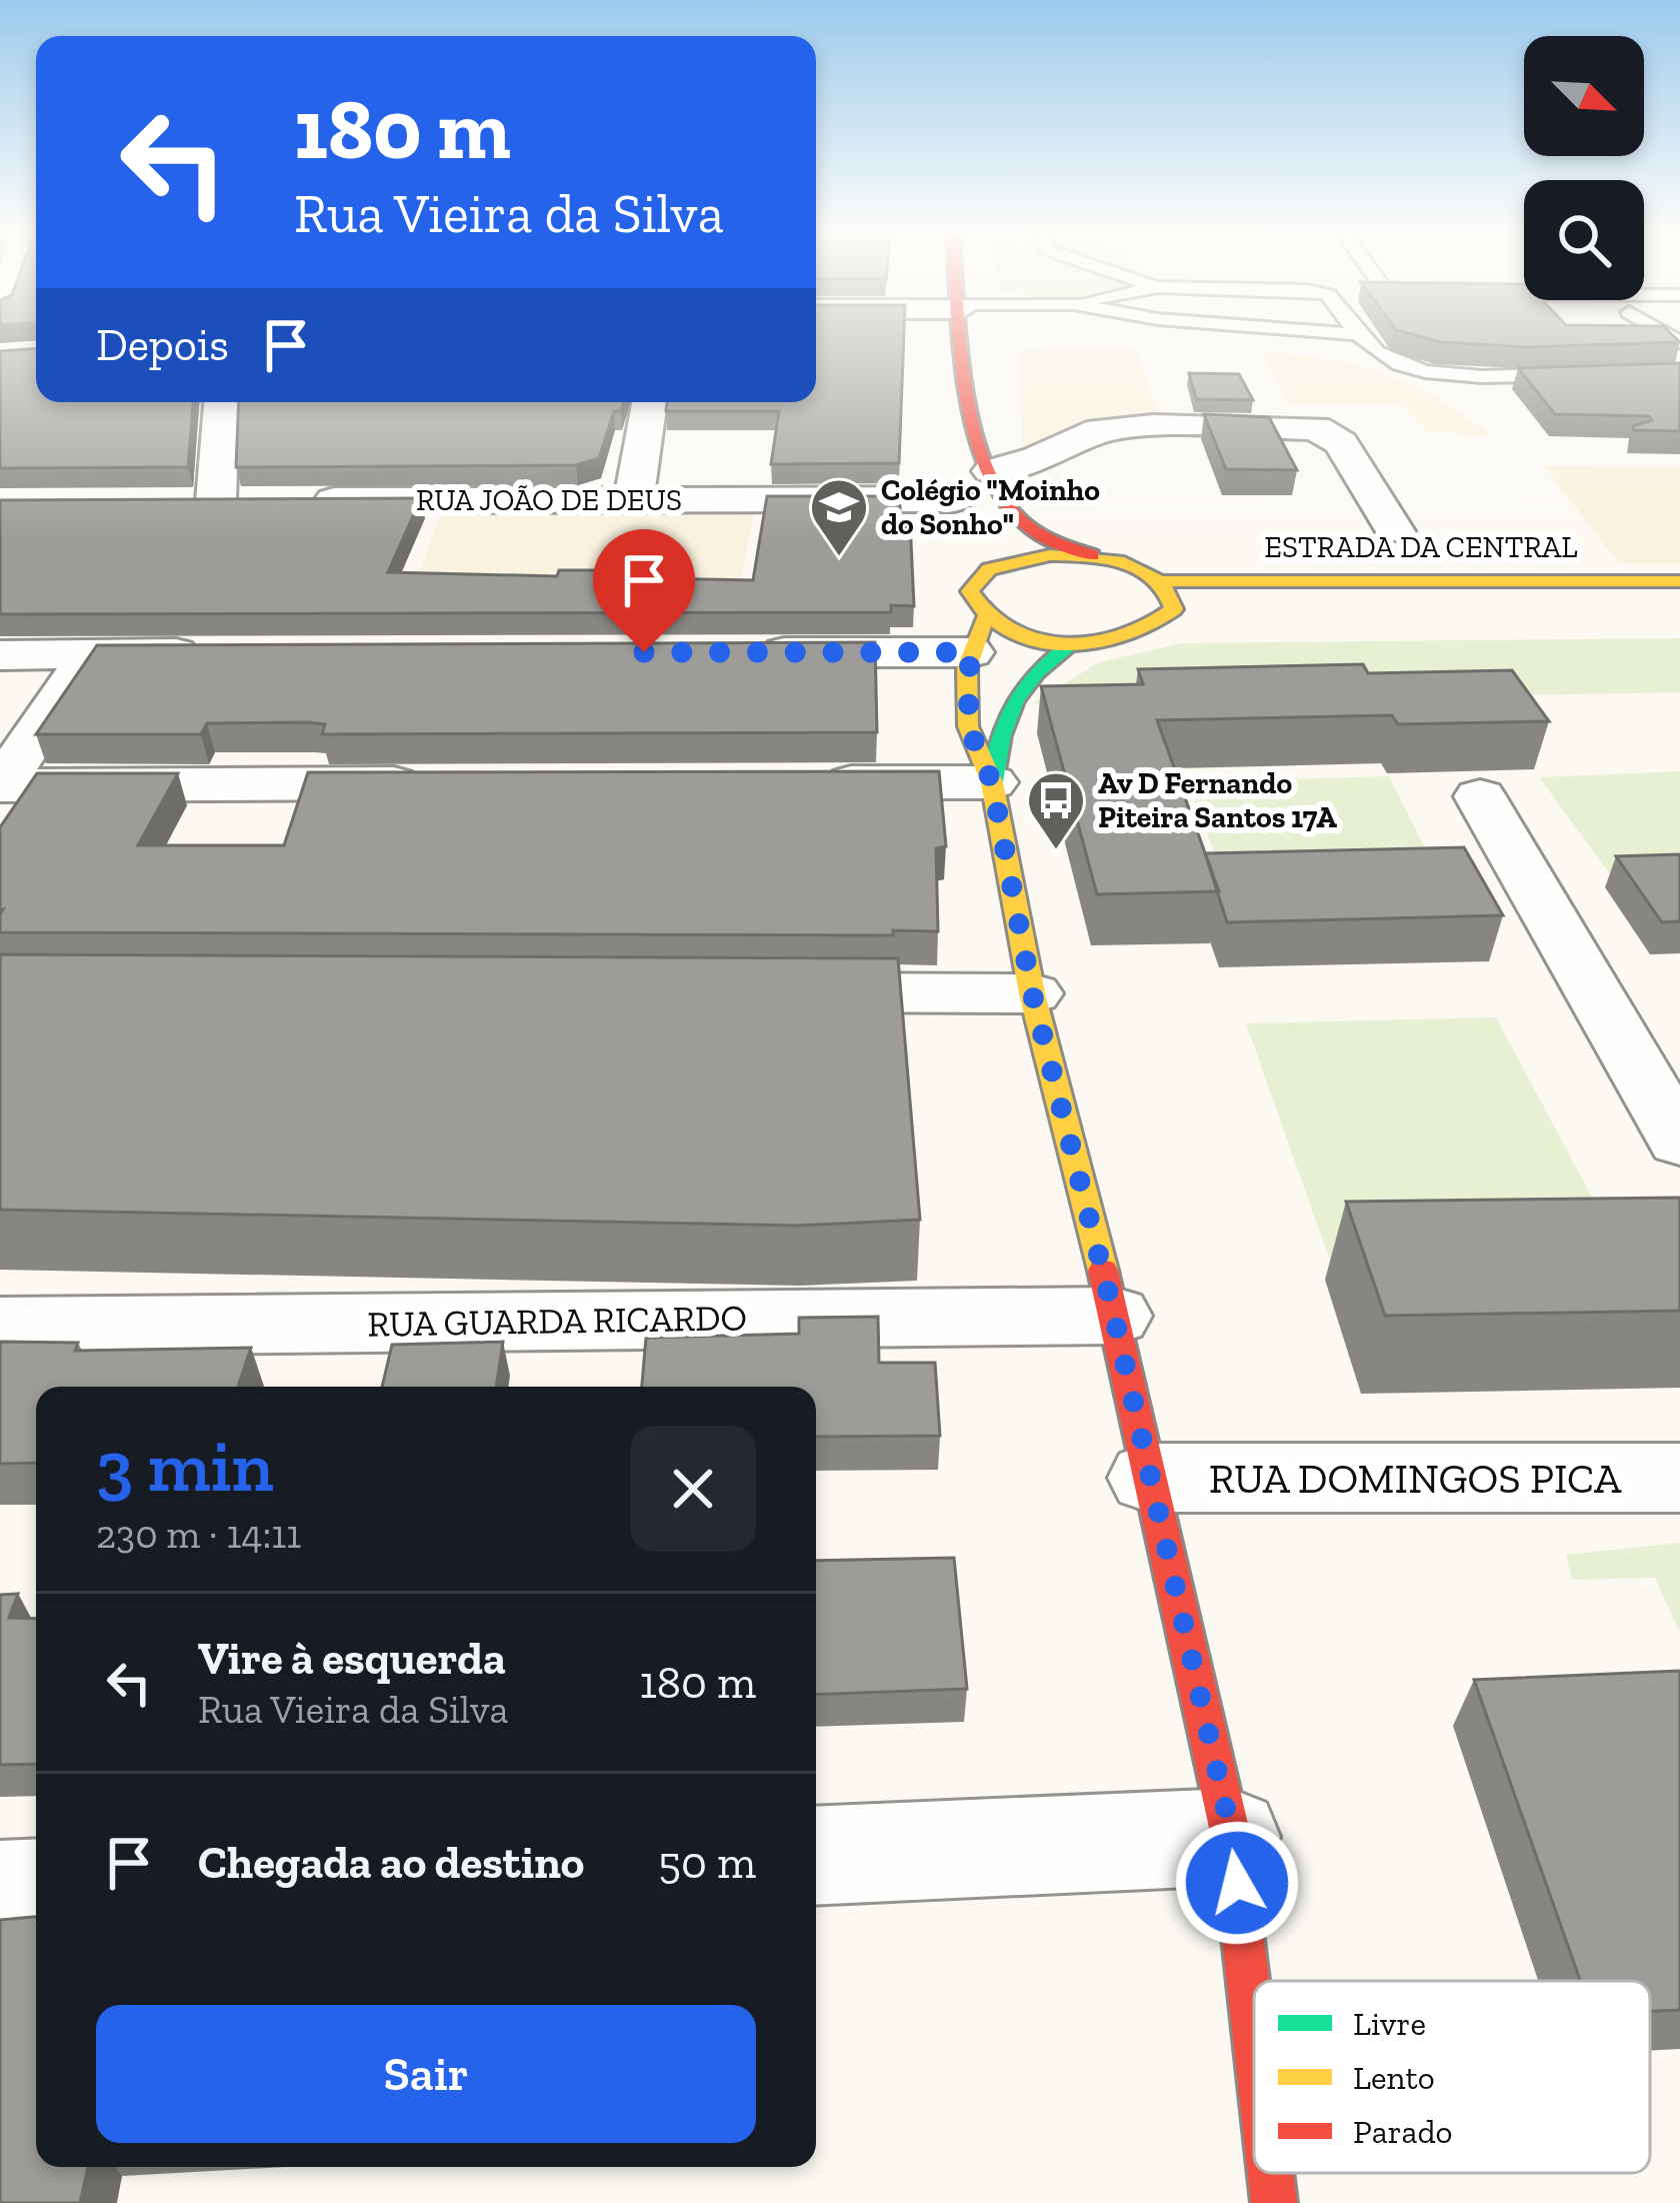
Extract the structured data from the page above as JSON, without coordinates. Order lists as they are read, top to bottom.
{
  "streets": {
    "street": [
      "RUA JOÃO DE DEUS",
      "ESTRADA DA CENTRAL",
      "RUA GUARDA RICARDO",
      "RUA DOMINGOS PICA"
    ]
  },
  "places": {
    "school or university": ["Colégio \"Moinho do Sonho\""],
    "bus stop": ["Av D Fernando Piteira Santos 17A"]
  },
  "legend": ["Livre", "Lento", "Parado"],
  "north": "bottom right",
  "page": {
    "turn": ["180 m", "Rua Vieira da Silva"],
    "then": "Depois",
    "heading": ["3 min", "230 m · 14:11"],
    "list": [
      {
        "name": "Vire à esquerda",
        "note": "Rua Vieira da Silva",
        "value": "180 m"
      },
      {
        "name": "Chegada ao destino",
        "value": "50 m"
      }
    ],
    "buttons": "Sair"
  }
}
